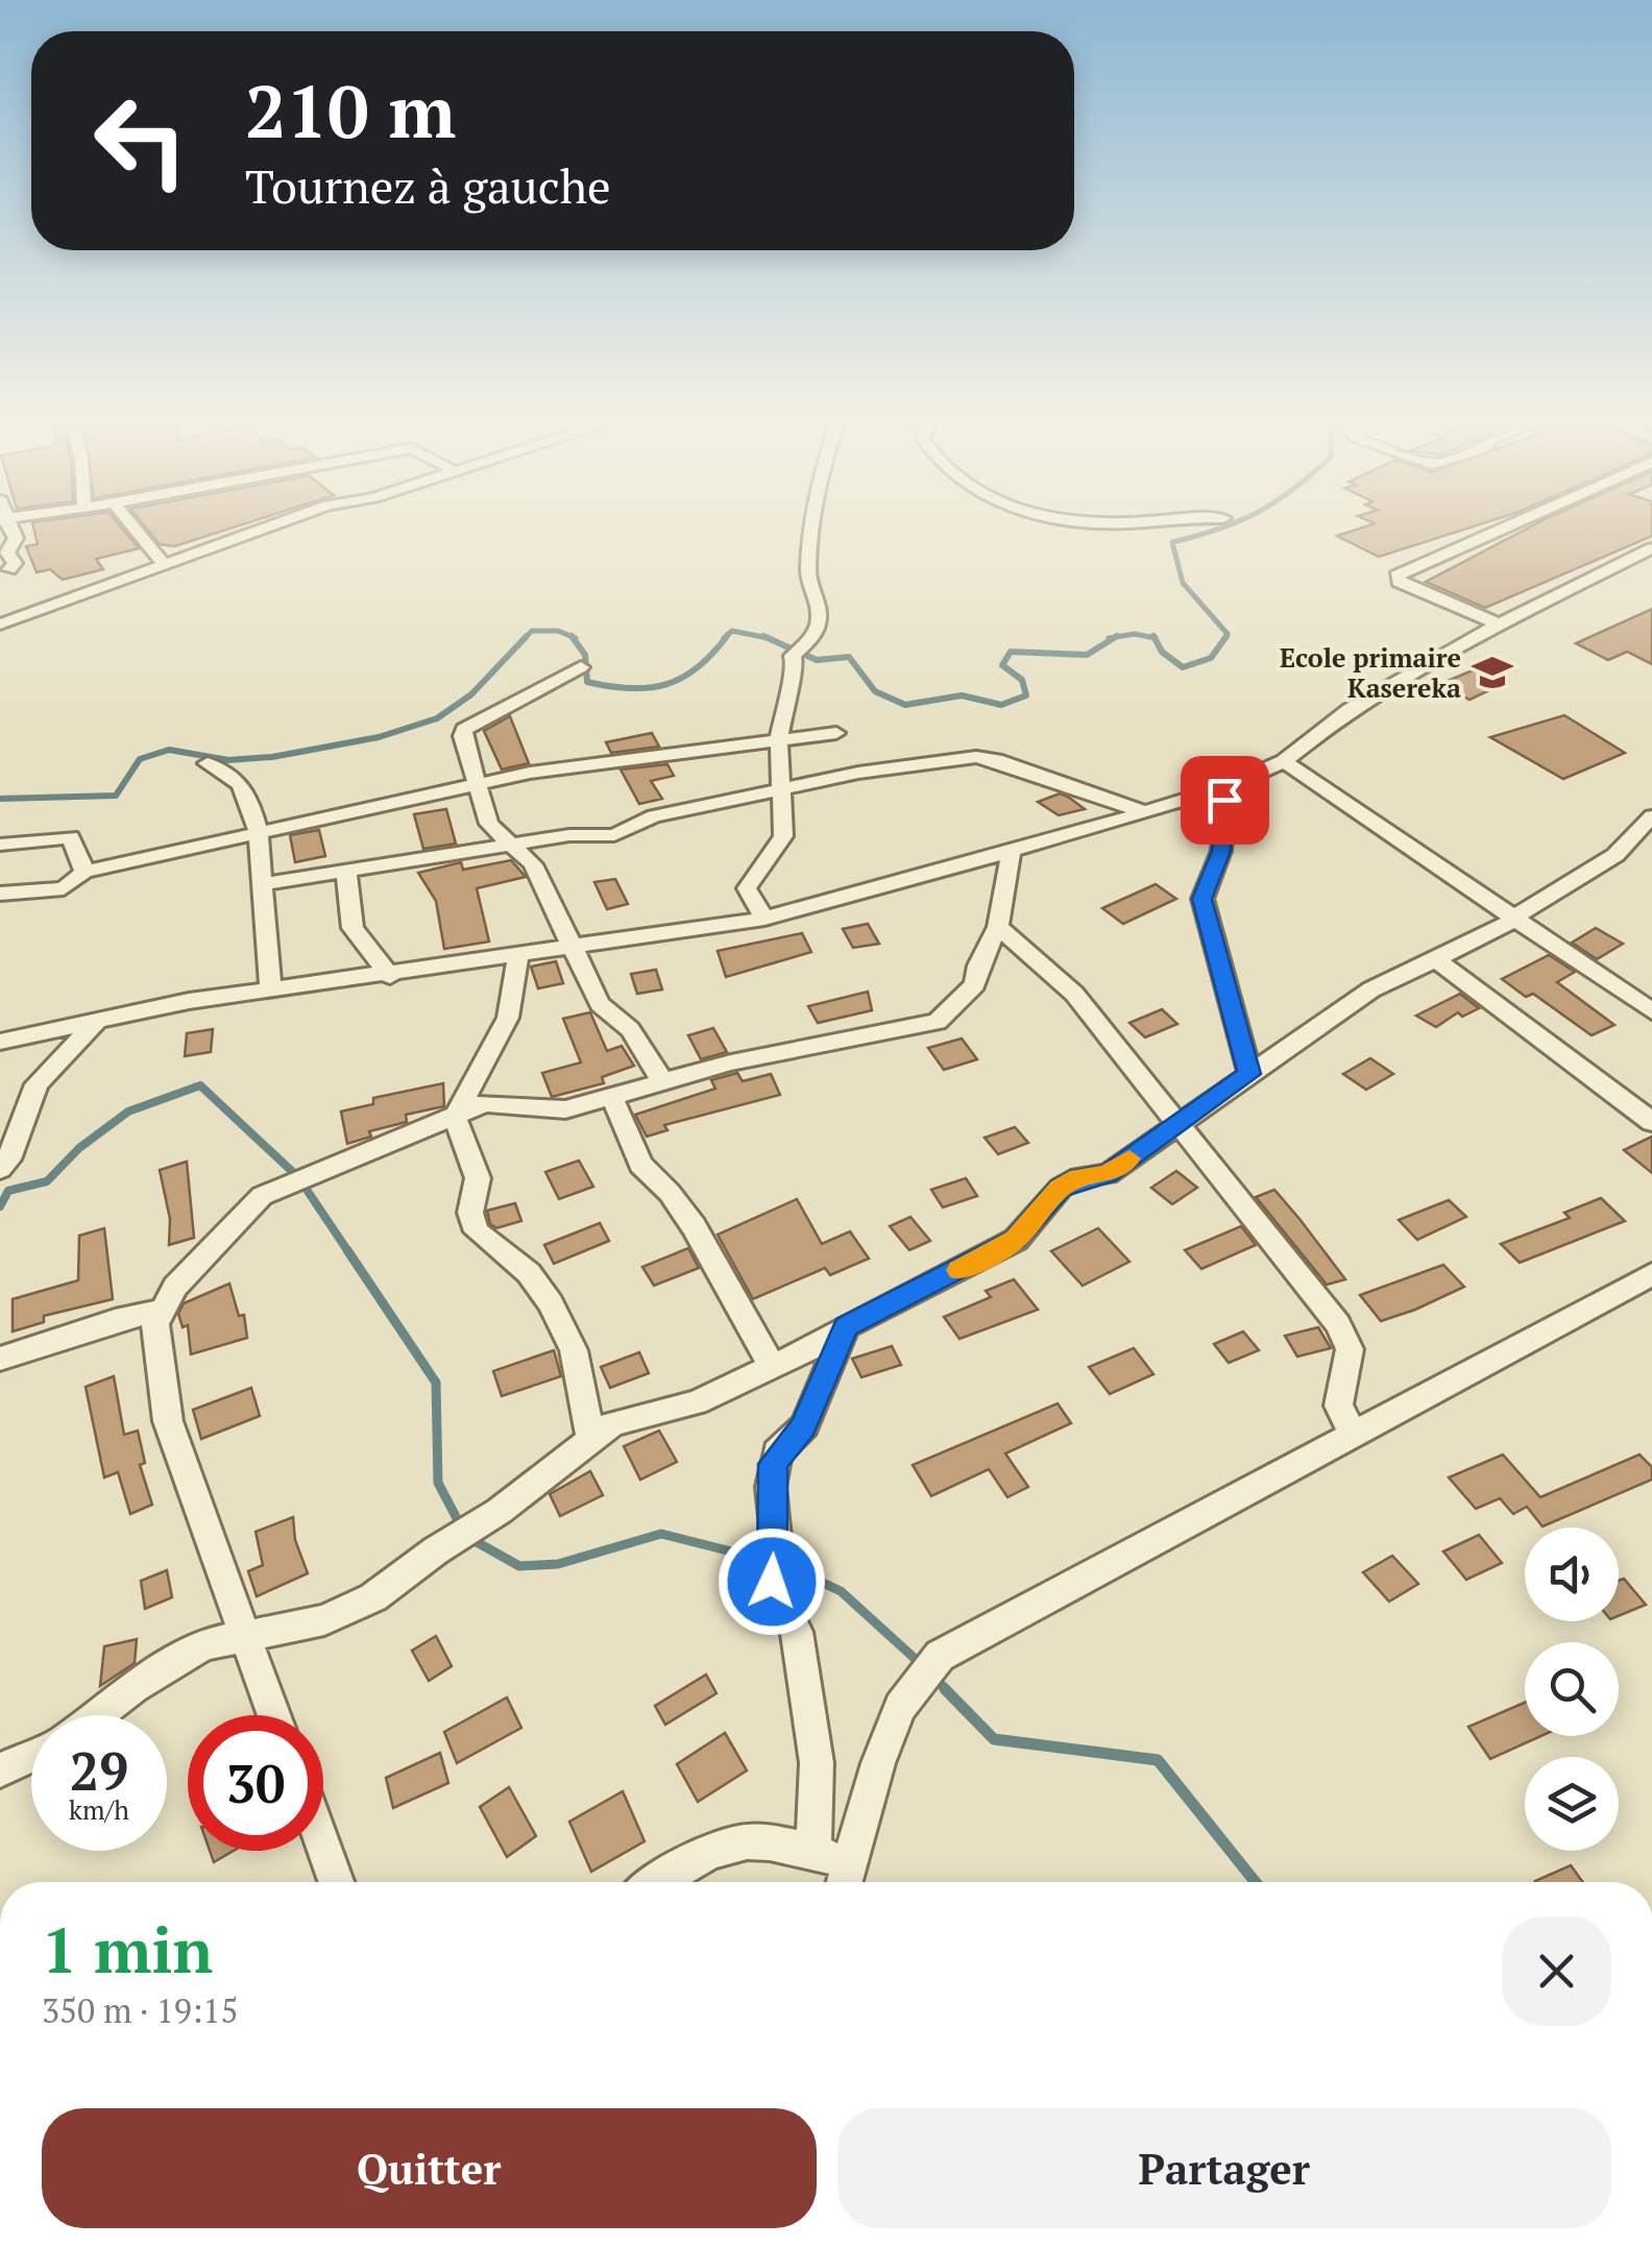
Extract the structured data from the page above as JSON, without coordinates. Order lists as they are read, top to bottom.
{
  "places": {
    "school or university": ["Ecole primaire Kasereka"]
  },
  "page": {
    "turn": ["210 m", "Tournez à gauche"],
    "speed": "29 km/h",
    "limit": "30",
    "heading": ["1 min", "350 m · 19:15"],
    "buttons": ["Quitter", "Partager"]
  }
}
